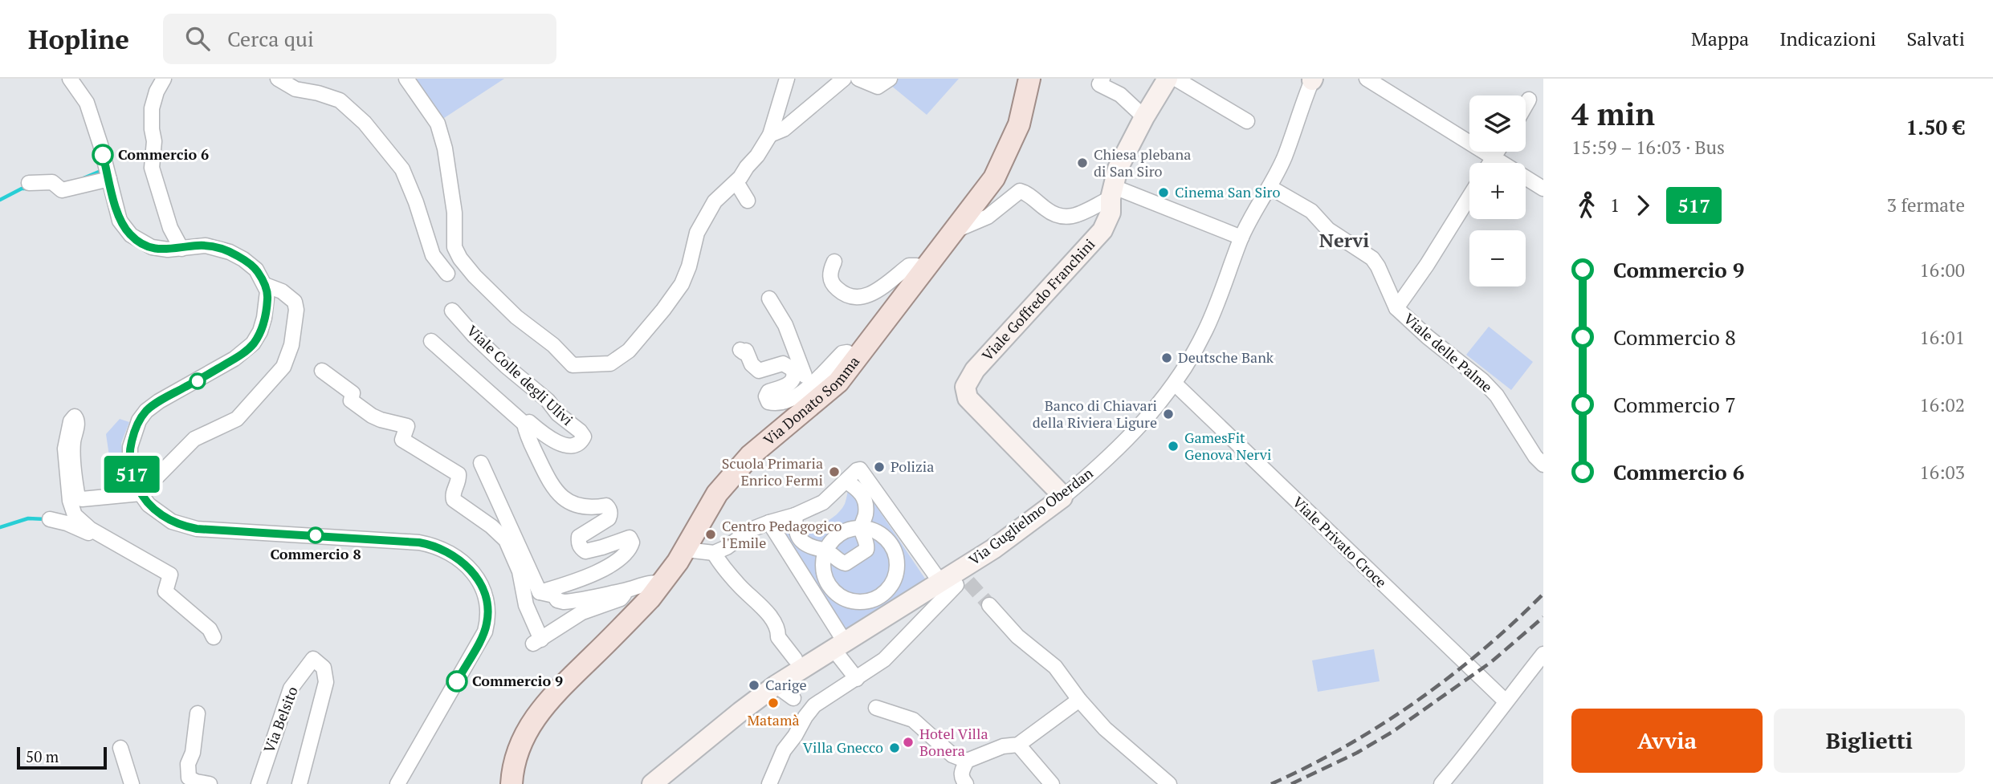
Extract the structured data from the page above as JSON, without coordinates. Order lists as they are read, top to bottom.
{
  "streets": {
    "main road": ["Via Donato Somma"],
    "street": [
      "Viale Goffredo Franchini",
      "Viale delle Palme",
      "Viale Colle degli Ulivi",
      "Via Guglielmo Oberdan",
      "Viale Privato Croce",
      "Via Belsito"
    ]
  },
  "crossings": [
    ["Viale Goffredo Franchini", "Via Guglielmo Oberdan"],
    ["Viale delle Palme", "Via Guglielmo Oberdan"],
    ["Via Guglielmo Oberdan", "Viale Privato Croce"]
  ],
  "districts": ["Nervi"],
  "places": [
    "Commercio 6",
    "Chiesa plebana di San Siro",
    "Cinema San Siro",
    "Deutsche Bank",
    "Banco di Chiavari della Riviera Ligure",
    "GamesFit Genova Nervi",
    "Polizia",
    "Scuola Primaria Enrico Fermi",
    "Centro Pedagogico l'Emile",
    "Commercio 8",
    "Commercio 9",
    "Carige",
    "Matamà",
    "Hotel Villa Bonera",
    "Villa Gnecco"
  ],
  "lines": ["bus line 517"],
  "scale_bar": "50 m",
  "page": {
    "header": "Hopline",
    "search": "Cerca qui",
    "nav": ["Mappa", "Indicazioni", "Salvati"],
    "on_map": "517",
    "heading": ["4 min", "15:59 – 16:03 · Bus", "1.50 €"],
    "map_buttons": ["+", "−"],
    "legs": ["1", "517", "3 fermate"],
    "list": [
      {
        "name": "Commercio 9",
        "value": "16:00"
      },
      {
        "name": "Commercio 8",
        "value": "16:01"
      },
      {
        "name": "Commercio 7",
        "value": "16:02"
      },
      {
        "name": "Commercio 6",
        "value": "16:03"
      }
    ],
    "buttons": ["Avvia", "Biglietti"],
    "scale": "50 m"
  }
}
